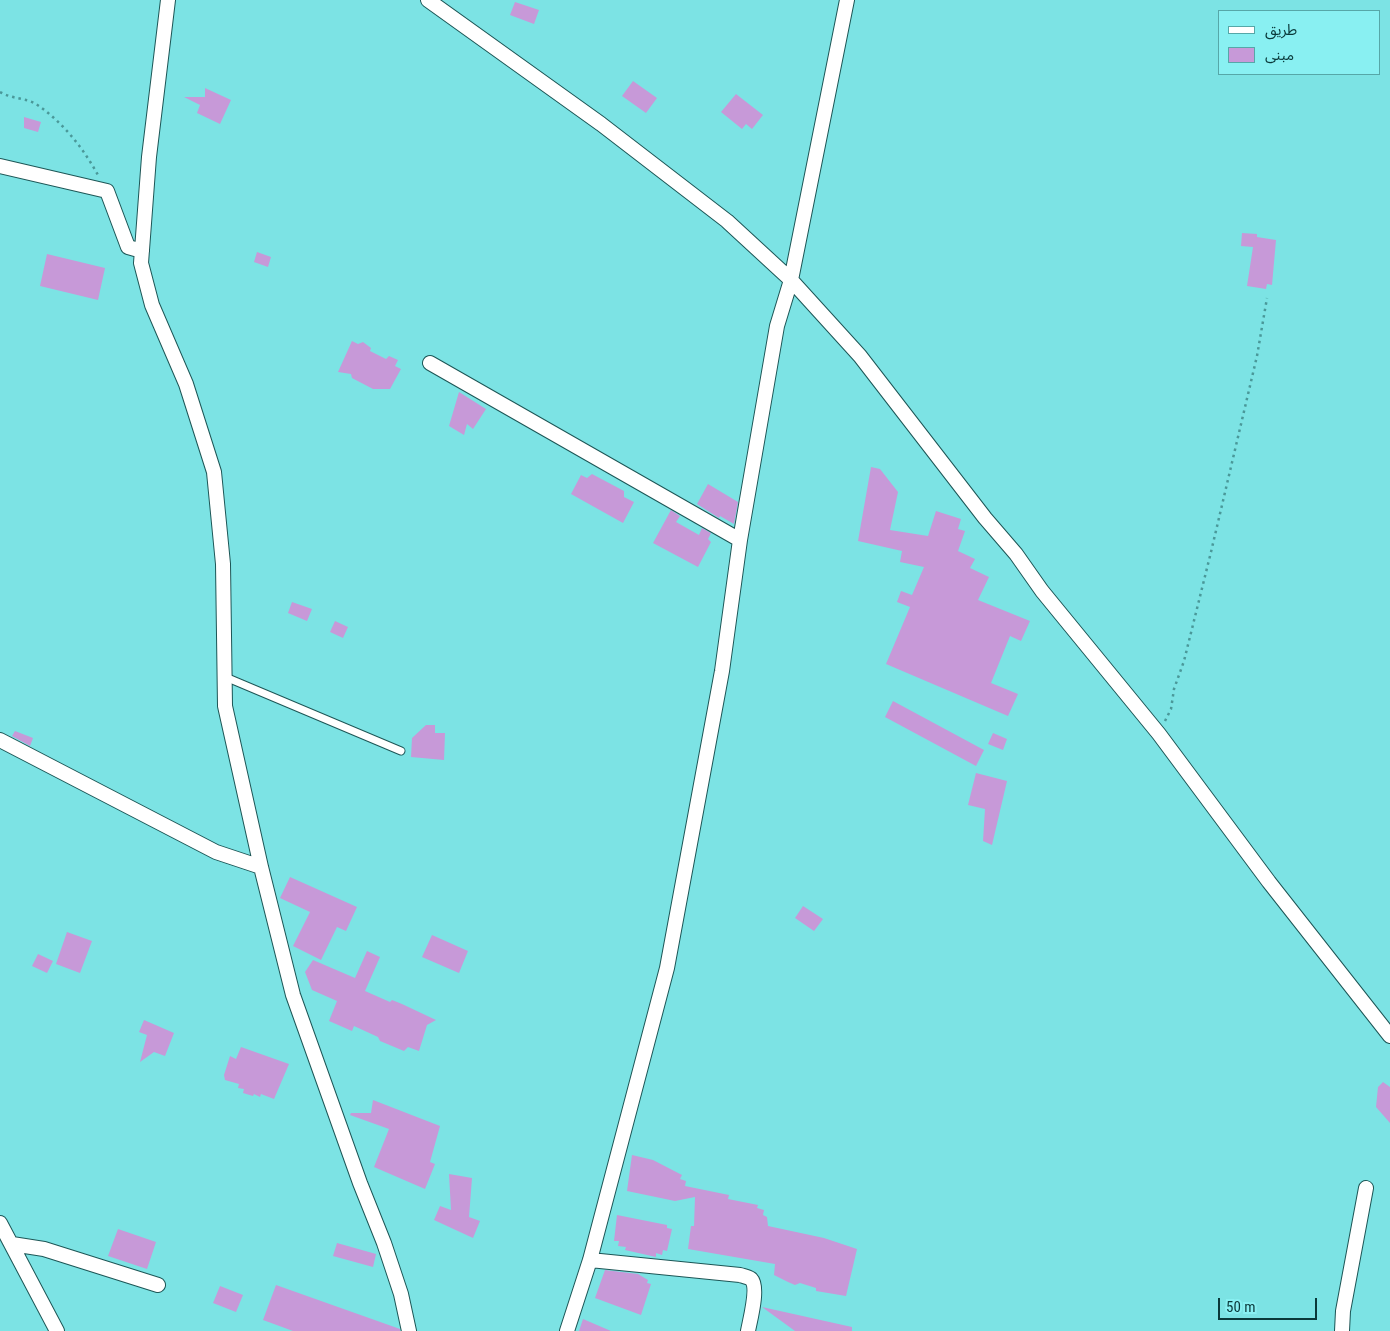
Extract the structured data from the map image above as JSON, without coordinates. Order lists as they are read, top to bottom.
{
  "legend": ["طريق", "مبنى"],
  "scale_bar": "50 m"
}
